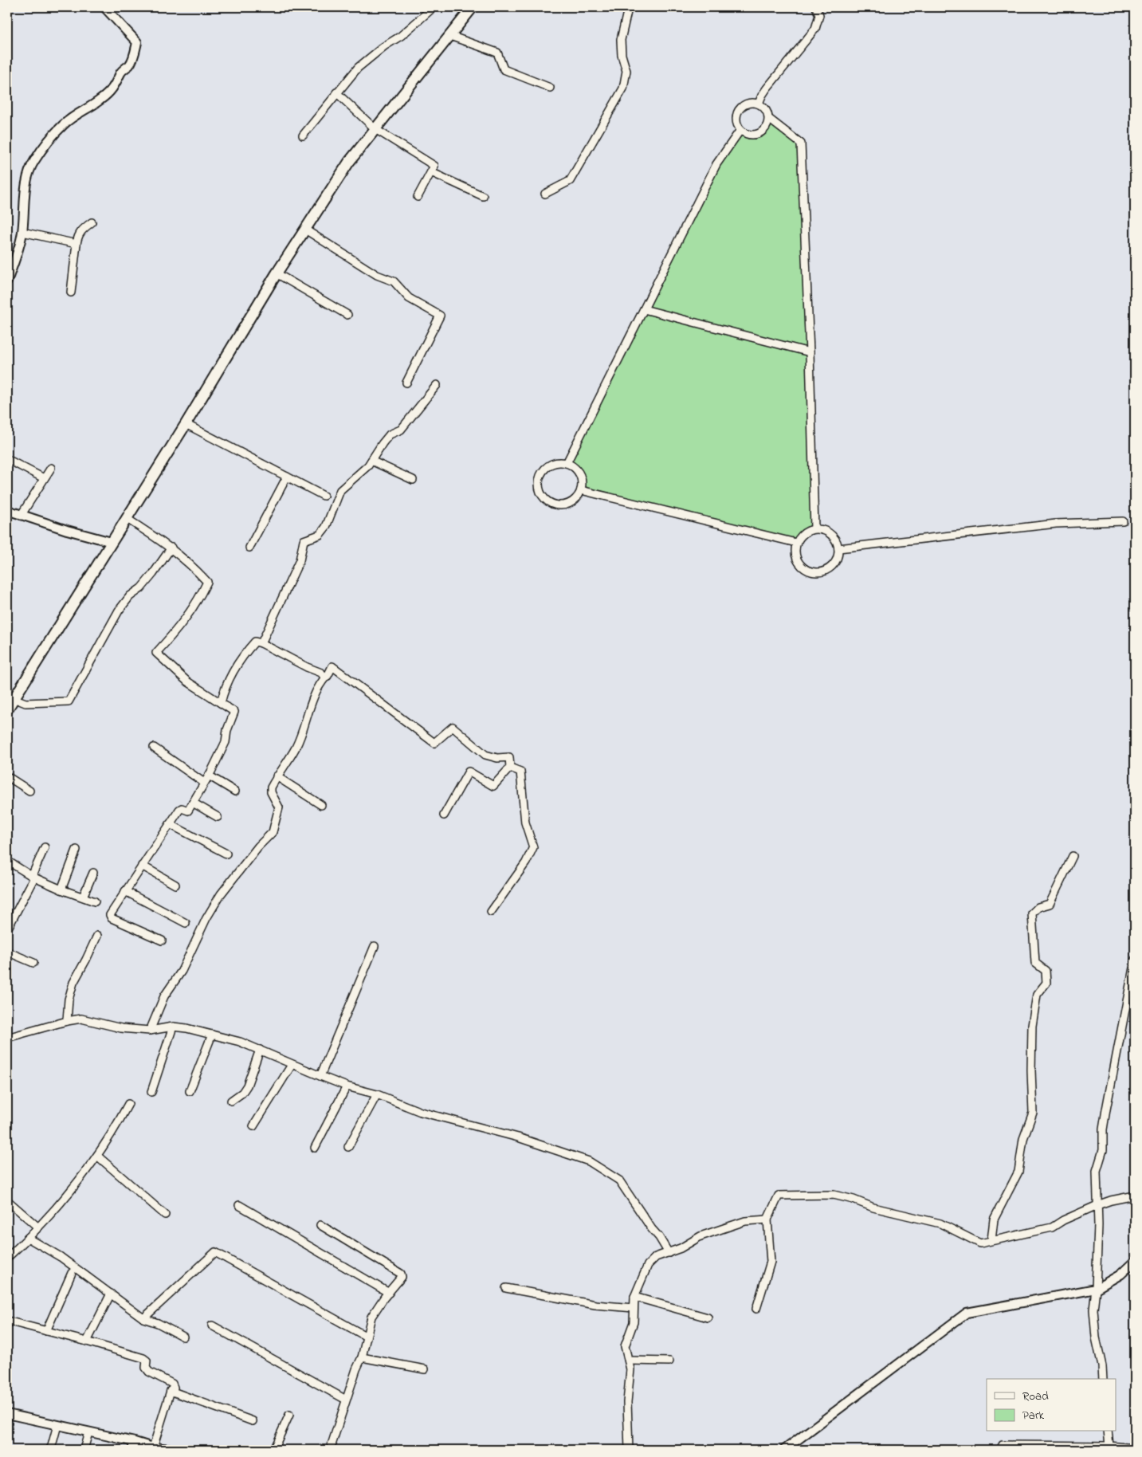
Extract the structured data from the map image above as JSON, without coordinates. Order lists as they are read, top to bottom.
{
  "legend": ["Road", "Park"]
}
